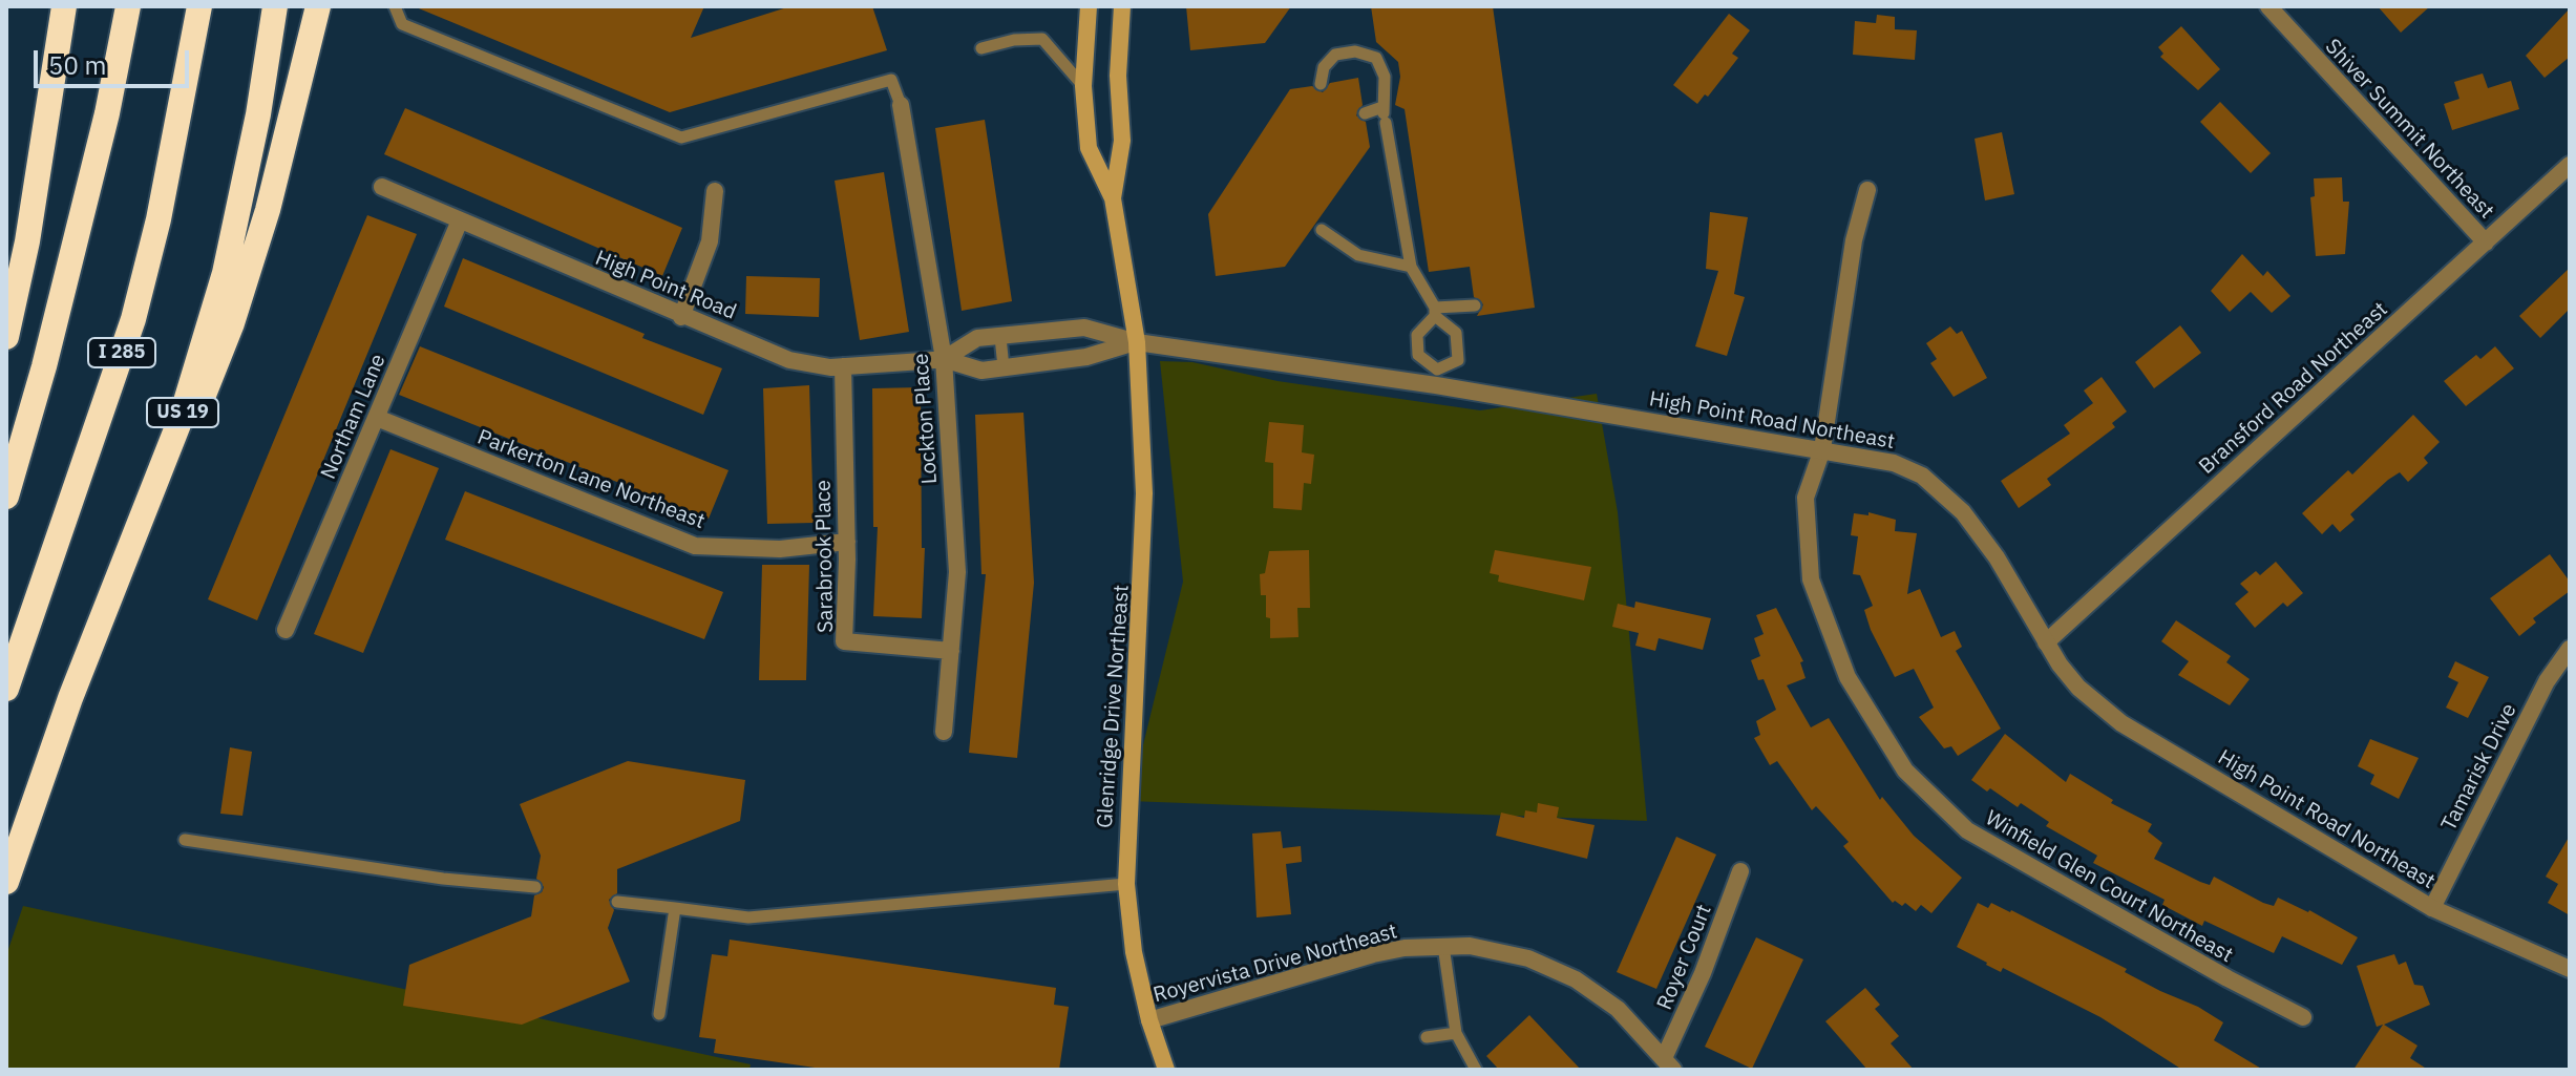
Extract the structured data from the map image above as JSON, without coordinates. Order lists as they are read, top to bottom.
{
  "streets": {
    "highway": ["I 285", "US 19"],
    "main road": ["Glenridge Drive Northeast"],
    "street": [
      "Shiver Summit Northeast",
      "High Point Road",
      "Bransford Road Northeast",
      "Northam Lane",
      "Lockton Place",
      "High Point Road Northeast",
      "Parkerton Lane Northeast",
      "Sarabrook Place",
      "Tamarisk Drive",
      "Winfield Glen Court Northeast",
      "Royer Court",
      "Royervista Drive Northeast"
    ]
  },
  "crossings": [
    ["Shiver Summit Northeast", "Bransford Road Northeast"],
    ["High Point Road", "Northam Lane"],
    ["High Point Road", "Lockton Place"],
    ["High Point Road", "High Point Road Northeast"],
    ["High Point Road", "Sarabrook Place"],
    ["High Point Road", "Glenridge Drive Northeast"],
    ["Bransford Road Northeast", "High Point Road Northeast"],
    ["Northam Lane", "Parkerton Lane Northeast"],
    ["Lockton Place", "Sarabrook Place"],
    ["High Point Road Northeast", "Glenridge Drive Northeast"],
    ["High Point Road Northeast", "Tamarisk Drive"],
    ["High Point Road Northeast", "Winfield Glen Court Northeast"],
    ["Parkerton Lane Northeast", "Sarabrook Place"],
    ["Glenridge Drive Northeast", "Royervista Drive Northeast"],
    ["Royer Court", "Royervista Drive Northeast"]
  ],
  "scale_bar": "50 m"
}
